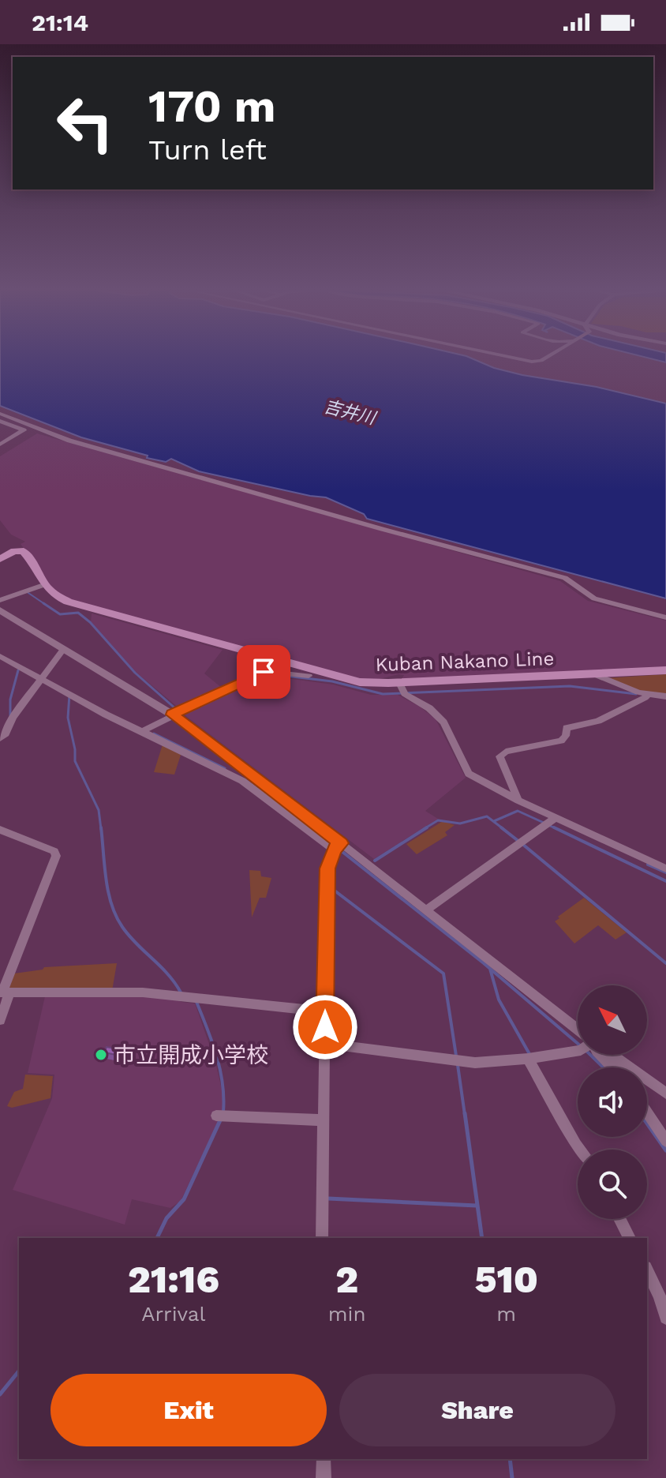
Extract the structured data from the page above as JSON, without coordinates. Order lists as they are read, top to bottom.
{
  "streets": {
    "main road": ["Kuban Nakano Line"]
  },
  "water": ["吉井川"],
  "places": ["市立開成小学校"],
  "north": "top left",
  "page": {
    "status": "21:14",
    "turn": ["170 m", "Turn left"],
    "eta": [
      "21:16",
      "Arrival",
      "2",
      "min",
      "510",
      "m"
    ],
    "buttons": ["Exit", "Share"]
  }
}
